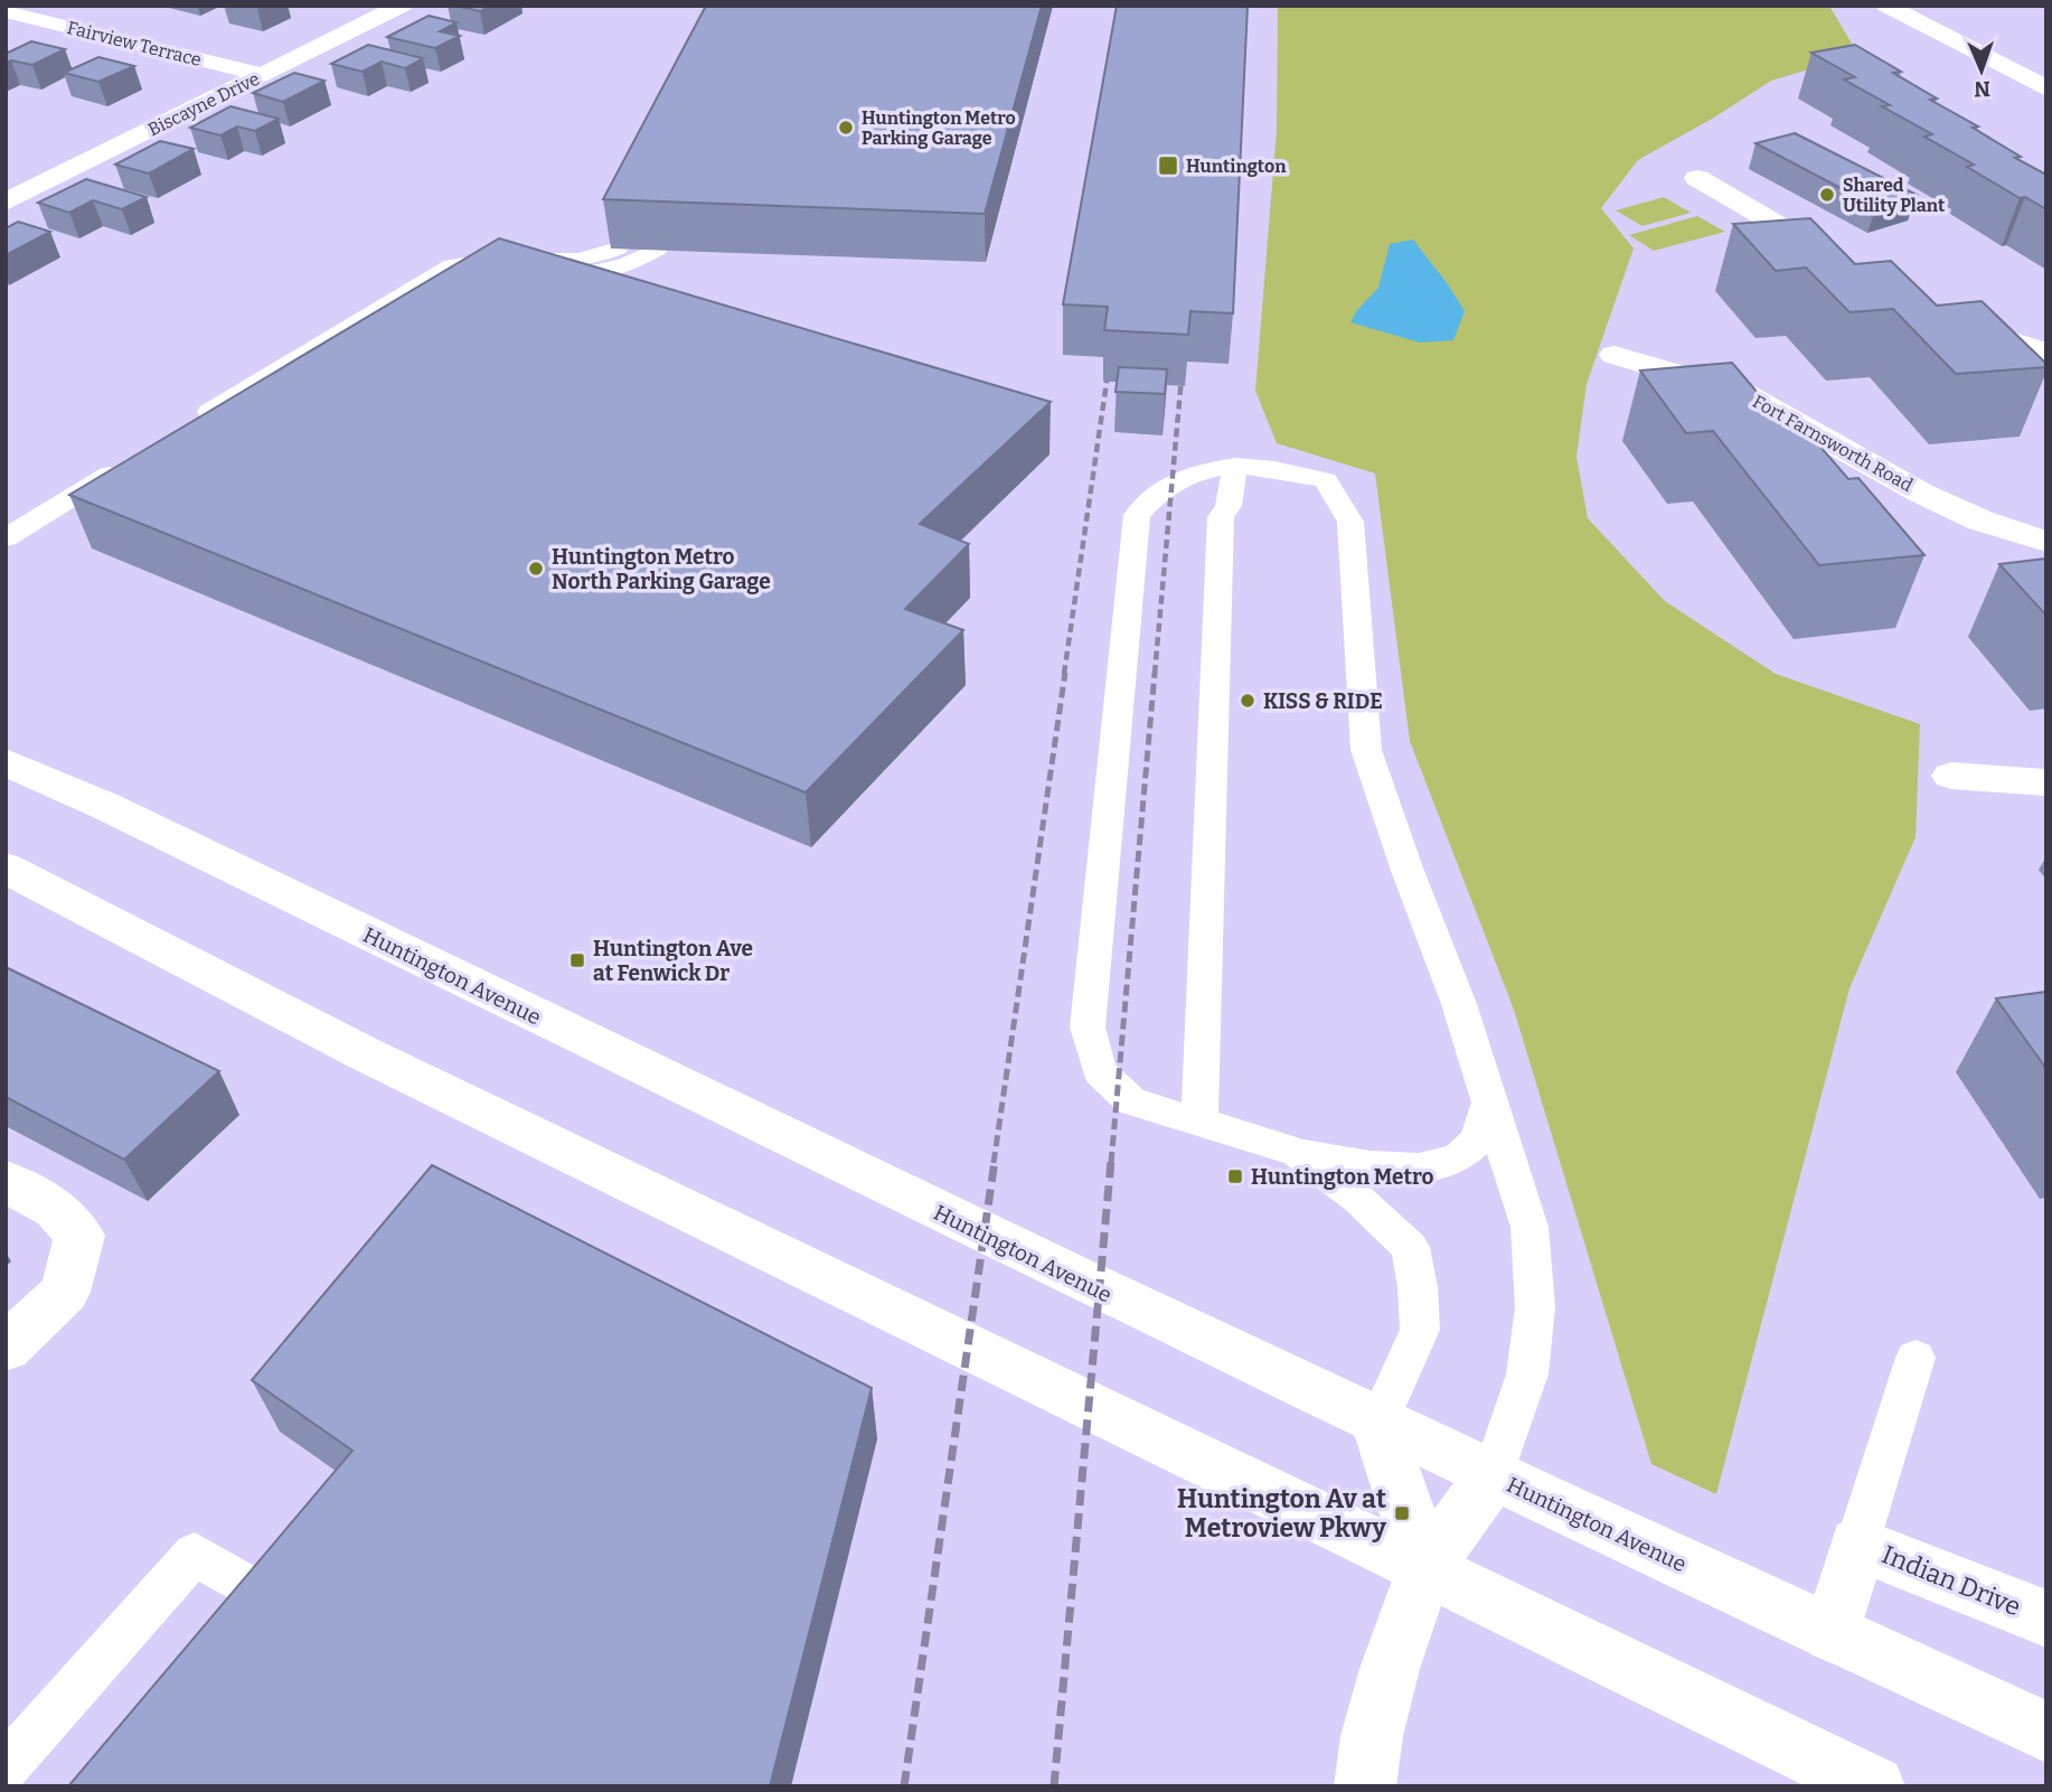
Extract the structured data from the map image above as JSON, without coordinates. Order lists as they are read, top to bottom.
{
  "streets": {
    "main road": [
      "Fairview Terrace",
      "Biscayne Drive",
      "Fort Farnsworth Road",
      "Huntington Avenue",
      "Indian Drive"
    ]
  },
  "crossings": [
    ["Fairview Terrace", "Biscayne Drive"],
    ["Huntington Avenue", "Indian Drive"]
  ],
  "places": {
    "other": [
      "Huntington Metro Parking Garage",
      "Shared Utility Plant",
      "Huntington Metro North Parking Garage",
      "KISS & RIDE"
    ],
    "transit": [
      "Huntington",
      "Huntington Ave at Fenwick Dr",
      "Huntington Metro",
      "Huntington Av at Metroview Pkwy"
    ]
  },
  "north": "bottom"
}
